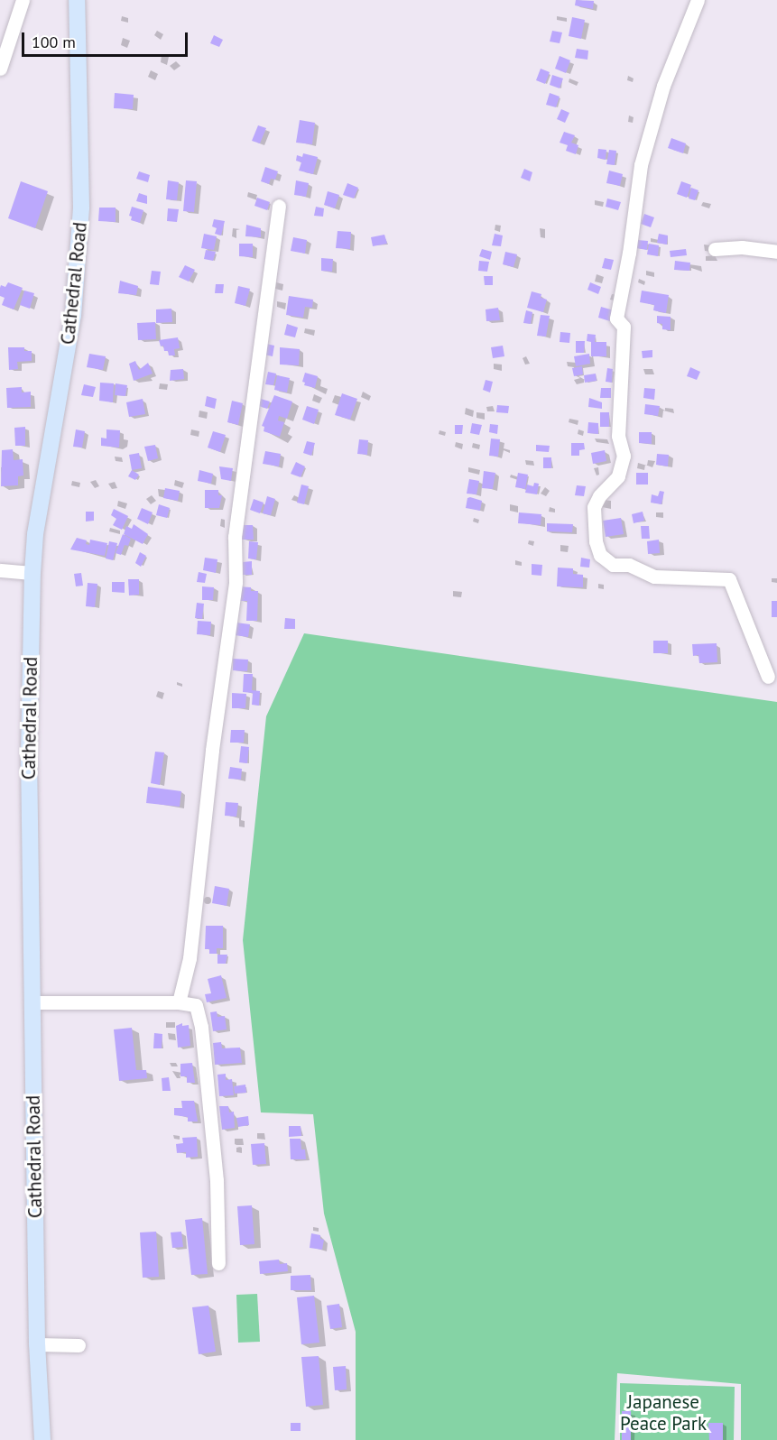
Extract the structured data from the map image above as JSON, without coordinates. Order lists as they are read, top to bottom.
{
  "streets": {
    "main road": ["Cathedral Road"]
  },
  "parks": ["Japanese Peace Park"],
  "scale_bar": "100 m"
}
